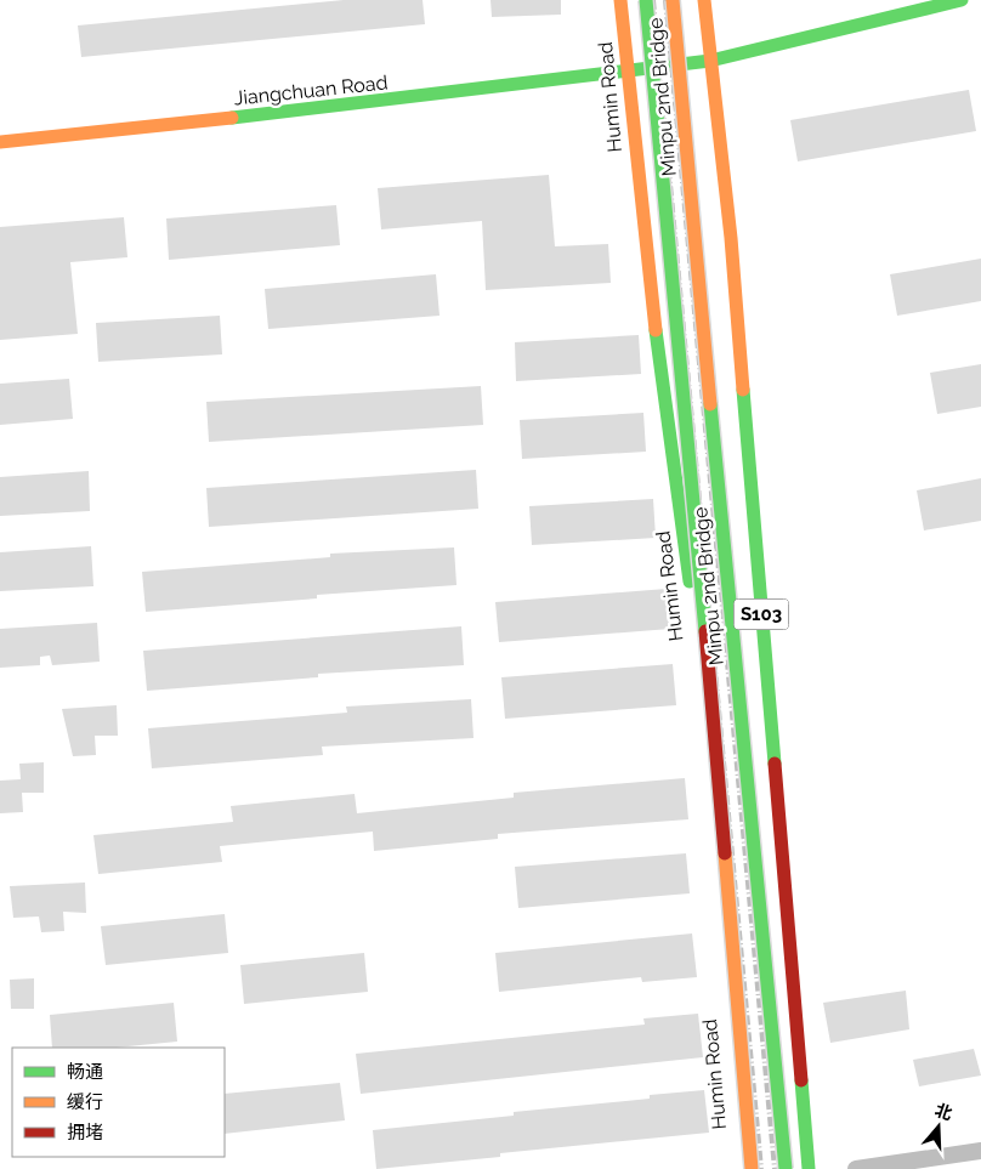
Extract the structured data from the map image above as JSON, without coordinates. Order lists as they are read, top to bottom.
{
  "streets": {
    "main road": [
      "Jiangchuan Road",
      "Humin Road",
      "Minpu 2nd Bridge",
      "S103"
    ]
  },
  "crossings": [
    ["Jiangchuan Road", "Humin Road"],
    ["Jiangchuan Road", "S103"]
  ],
  "legend": ["畅通", "缓行", "拥堵"],
  "north": "top"
}
